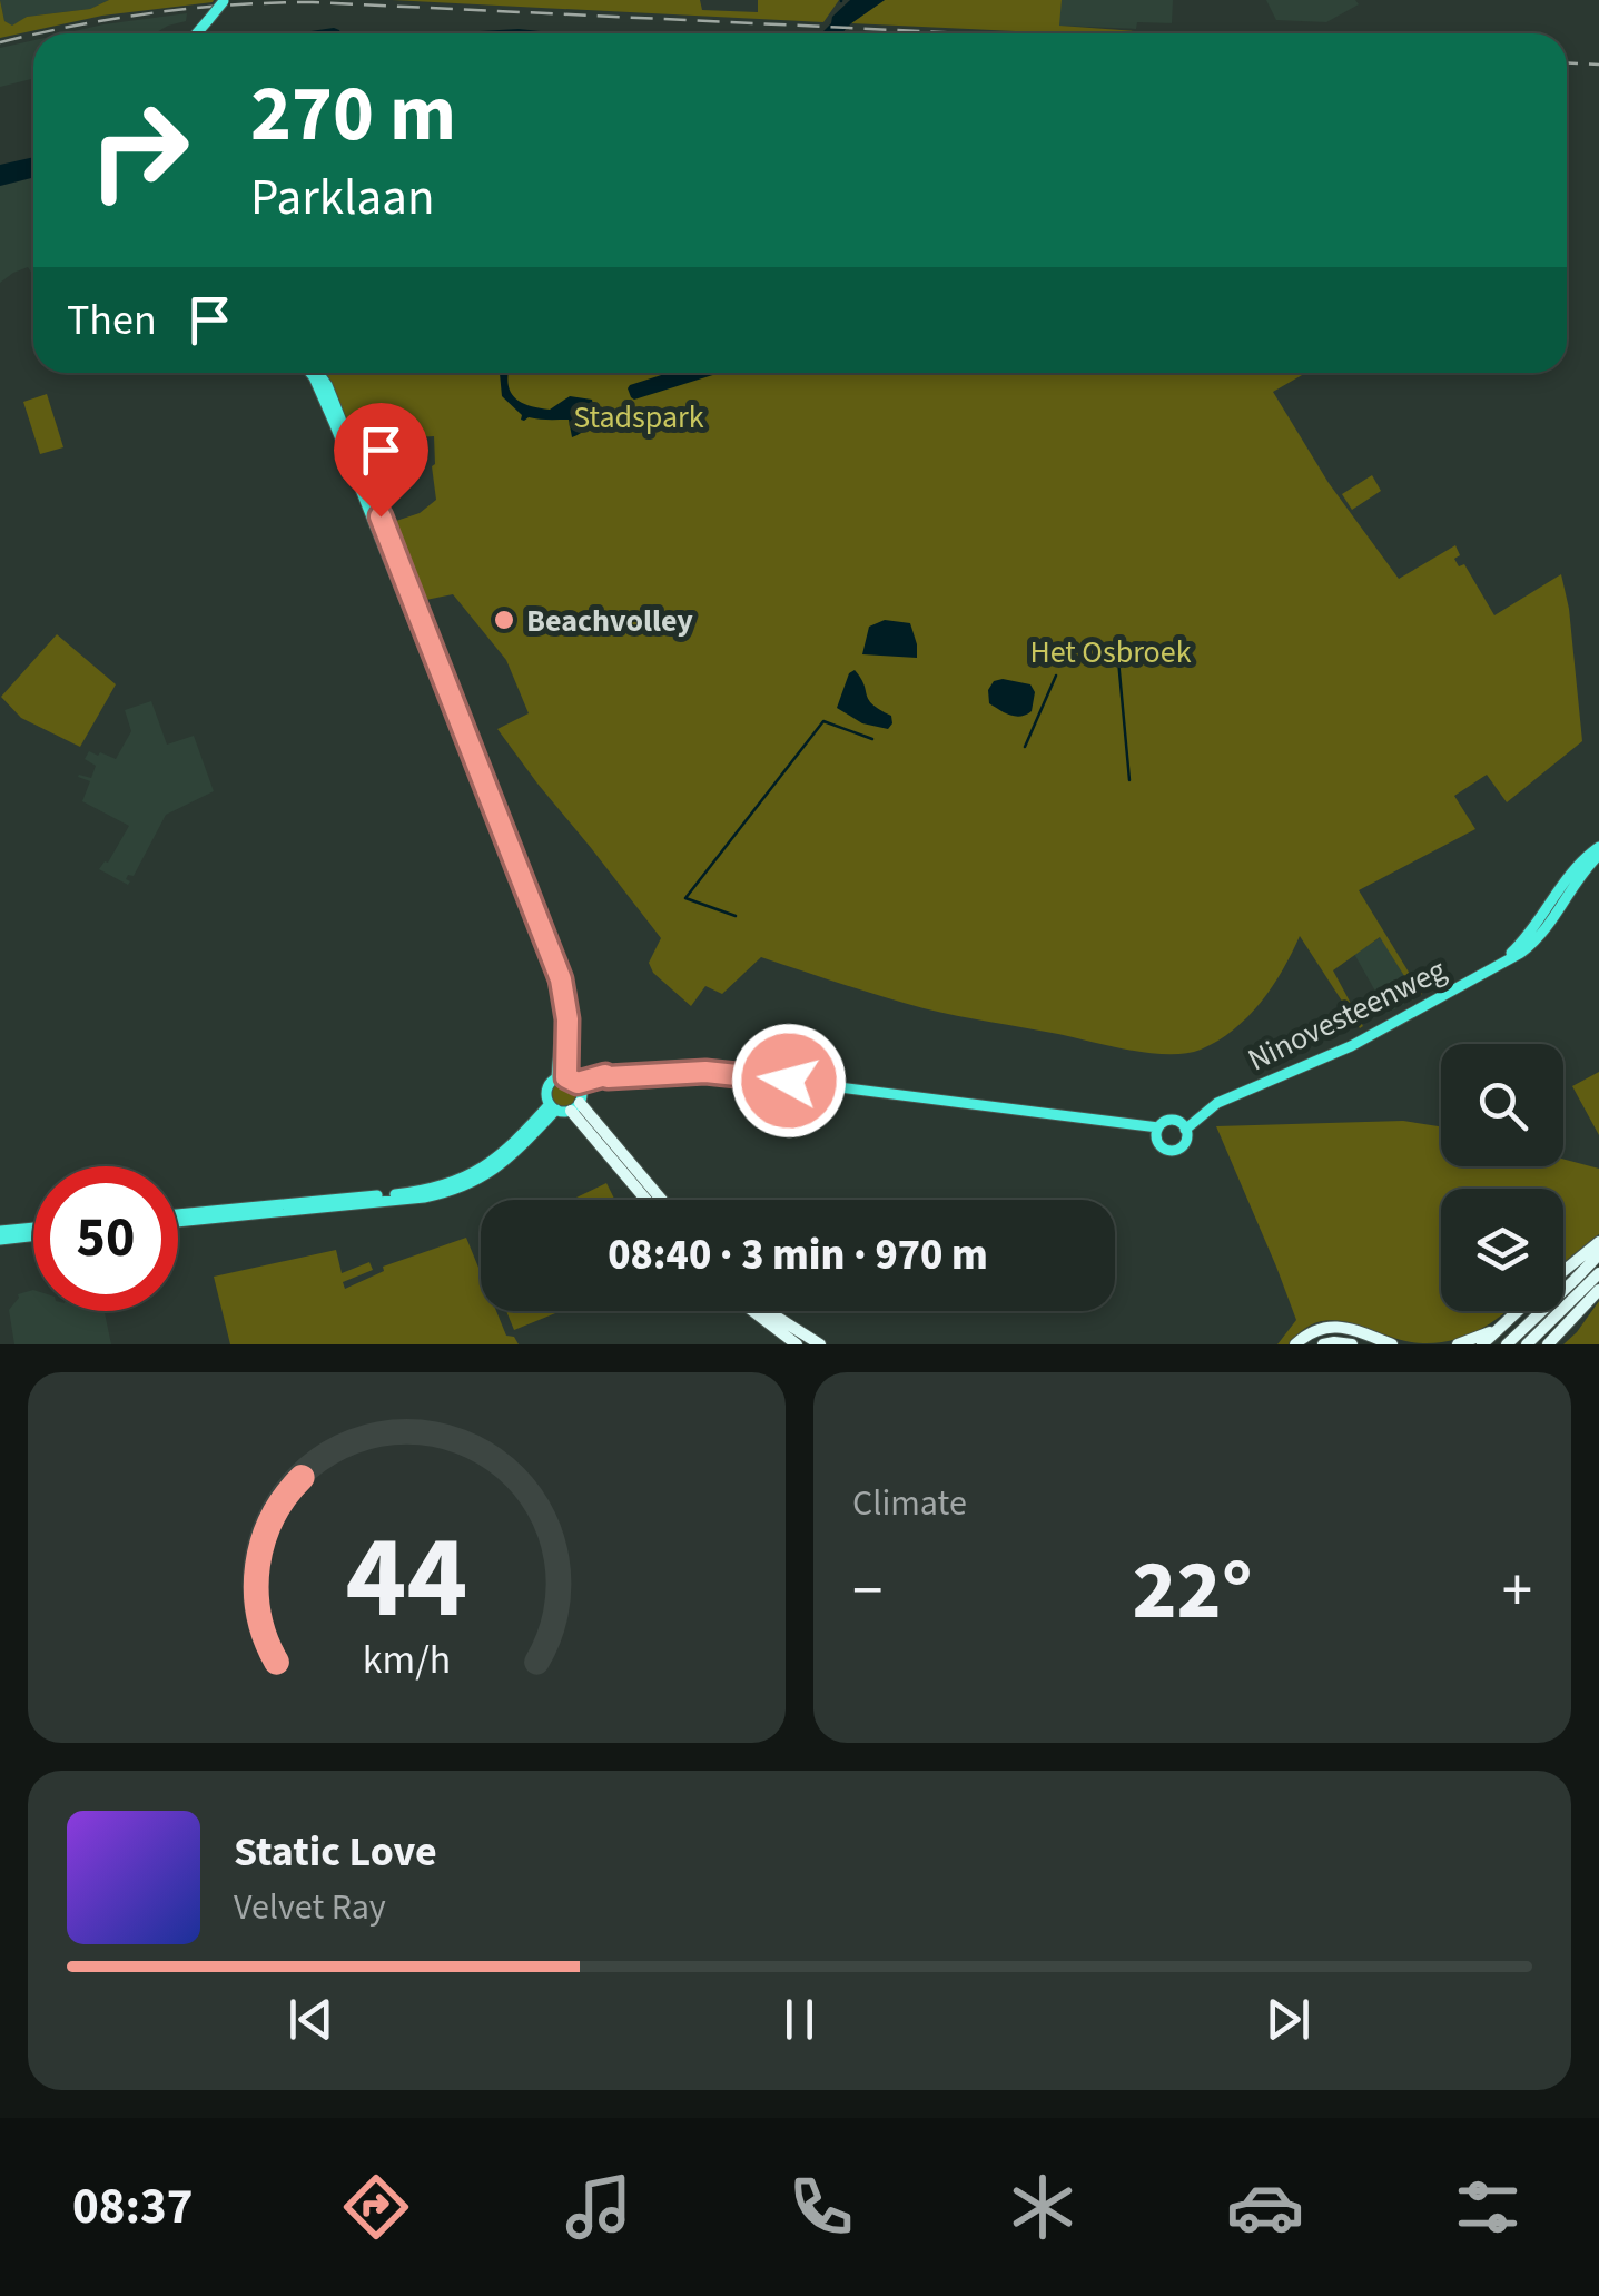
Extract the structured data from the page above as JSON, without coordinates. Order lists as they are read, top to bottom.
{
  "streets": {
    "main road": ["Ninovesteenweg"]
  },
  "parks": ["Stadspark", "Het Osbroek"],
  "places": ["Beachvolley"],
  "page": {
    "turn": ["270 m", "Parklaan"],
    "then": "Then",
    "limit": "50",
    "trip": "08:40 · 3 min · 970 m",
    "tile": "Climate",
    "heat": ["−", "22°", "+"],
    "song": ["Static Love", "Velvet Ray"],
    "tabs": "08:37",
    "gauge": ["44", "km/h"]
  }
}
